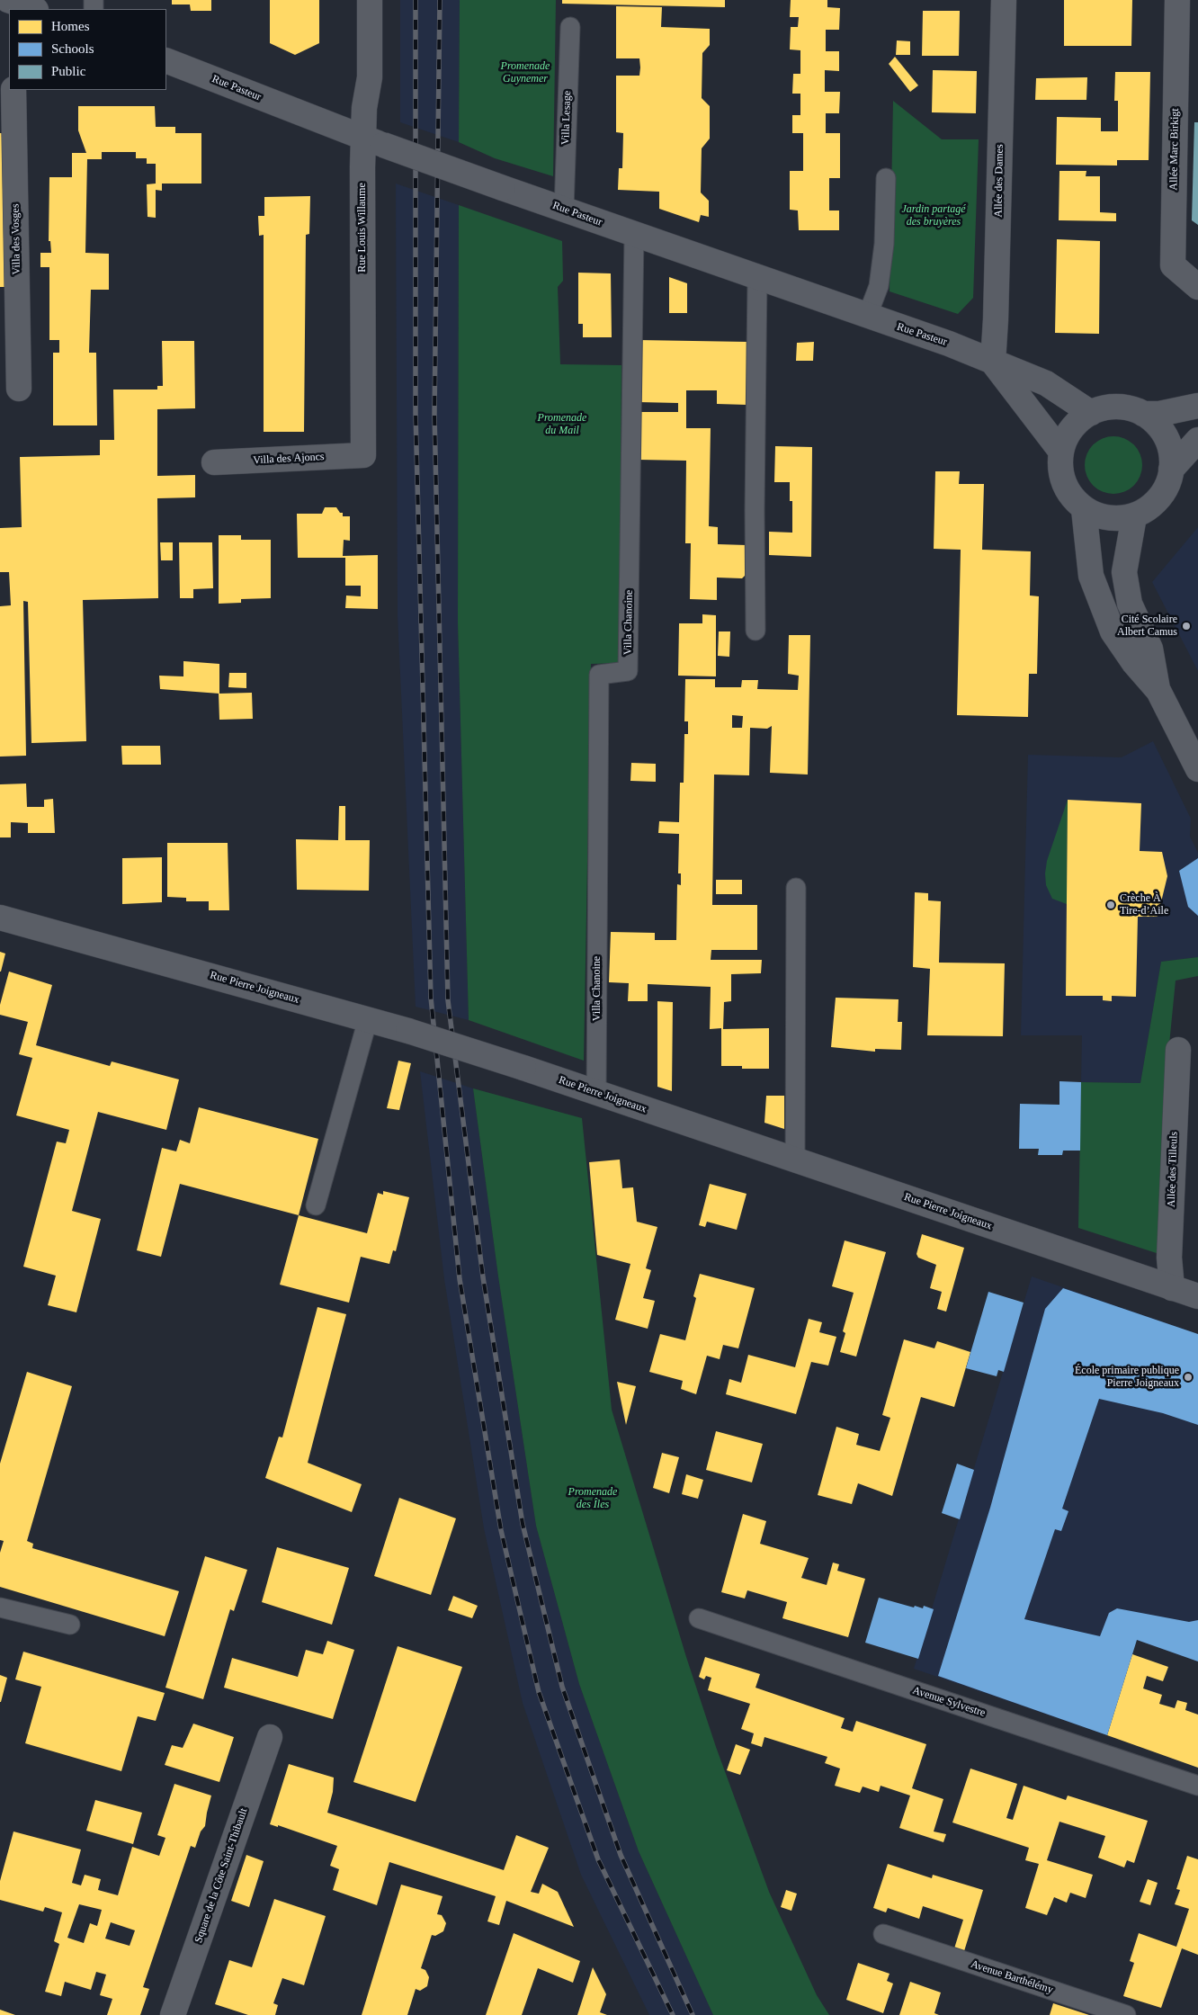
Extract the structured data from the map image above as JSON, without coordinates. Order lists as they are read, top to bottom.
{
  "streets": {
    "street": [
      "Rue Pasteur",
      "Allée Marc Birkigt",
      "Allée des Dames",
      "Rue Louis Willaume",
      "Villa des Vosges",
      "Villa des Ajoncs",
      "Rue Pierre Joigneaux",
      "Allée des Tilleuls",
      "Square de la Côte Saint-Thibault"
    ],
    "lane": [
      "Villa Lesage",
      "Villa Chanoine",
      "Avenue Sylvestre",
      "Avenue Barthélémy"
    ]
  },
  "crossings": [
    ["Rue Pasteur", "Villa Lesage"],
    ["Rue Pasteur", "Allée des Dames"],
    ["Rue Pasteur", "Rue Louis Willaume"],
    ["Rue Pasteur", "Villa Chanoine"],
    ["Rue Louis Willaume", "Villa des Ajoncs"],
    ["Villa Chanoine", "Rue Pierre Joigneaux"],
    ["Rue Pierre Joigneaux", "Allée des Tilleuls"]
  ],
  "parks": [
    "Promenade Guynemer",
    "Jardin partagé des bruyères",
    "Promenade du Mail",
    "Promenade des Îles"
  ],
  "places": ["Cité Scolaire Albert Camus", "Crèche À Tire-d’Aile", "École primaire publique Pierre Joigneaux"],
  "legend": ["Homes", "Schools", "Public"]
}
